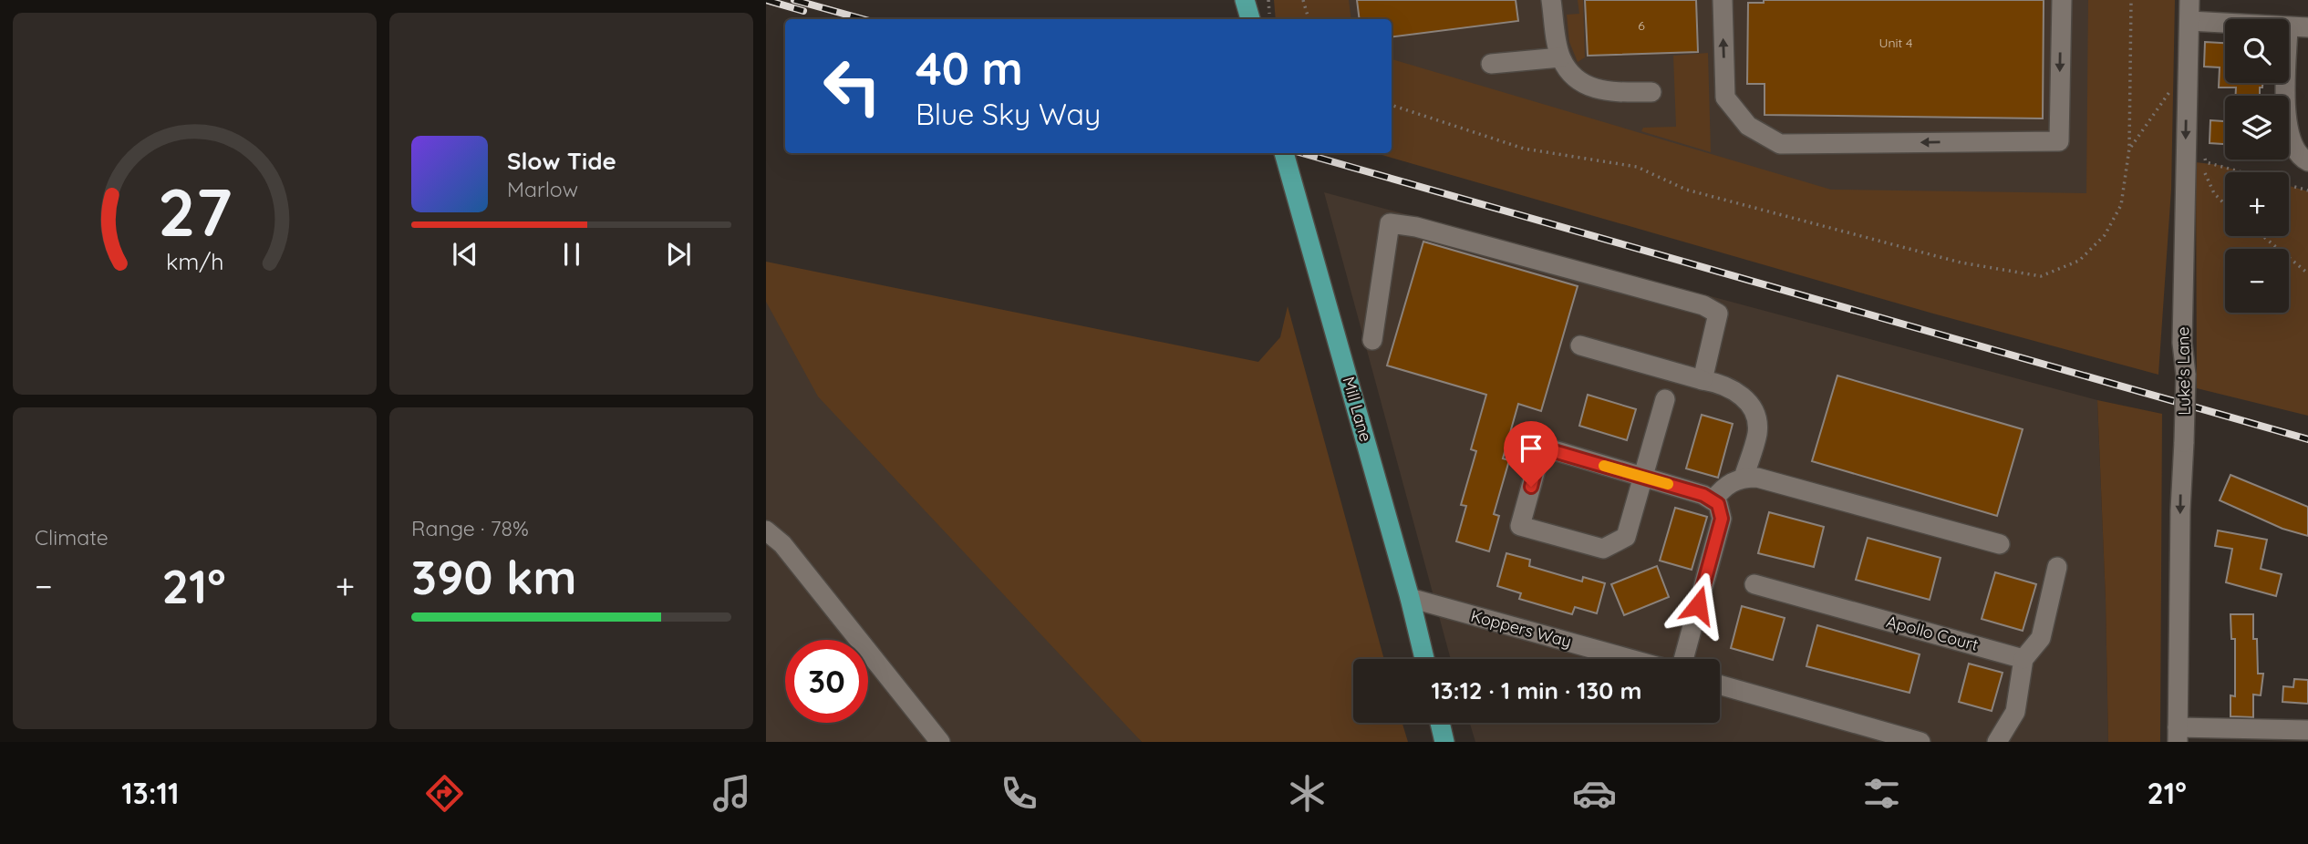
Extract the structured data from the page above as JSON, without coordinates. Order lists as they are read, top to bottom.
{
  "streets": {
    "main road": ["Mill Lane"],
    "street": ["Luke's Lane", "Koppers Way", "Apollo Court"]
  },
  "crossings": [
    ["Mill Lane", "Koppers Way"]
  ],
  "house_numbers": ["6", "Unit 4"],
  "page": {
    "map_buttons": ["+", "−"],
    "turn": ["40 m", "Blue Sky Way"],
    "song": ["Slow Tide", "Marlow"],
    "tile": [
      "Climate",
      ["Range · 78%", "390 km"]
    ],
    "heat": ["−", "21°", "+"],
    "limit": "30",
    "trip": "13:12 · 1 min · 130 m",
    "tabs": ["13:11", "21°"],
    "gauge": ["27", "km/h"]
  }
}
